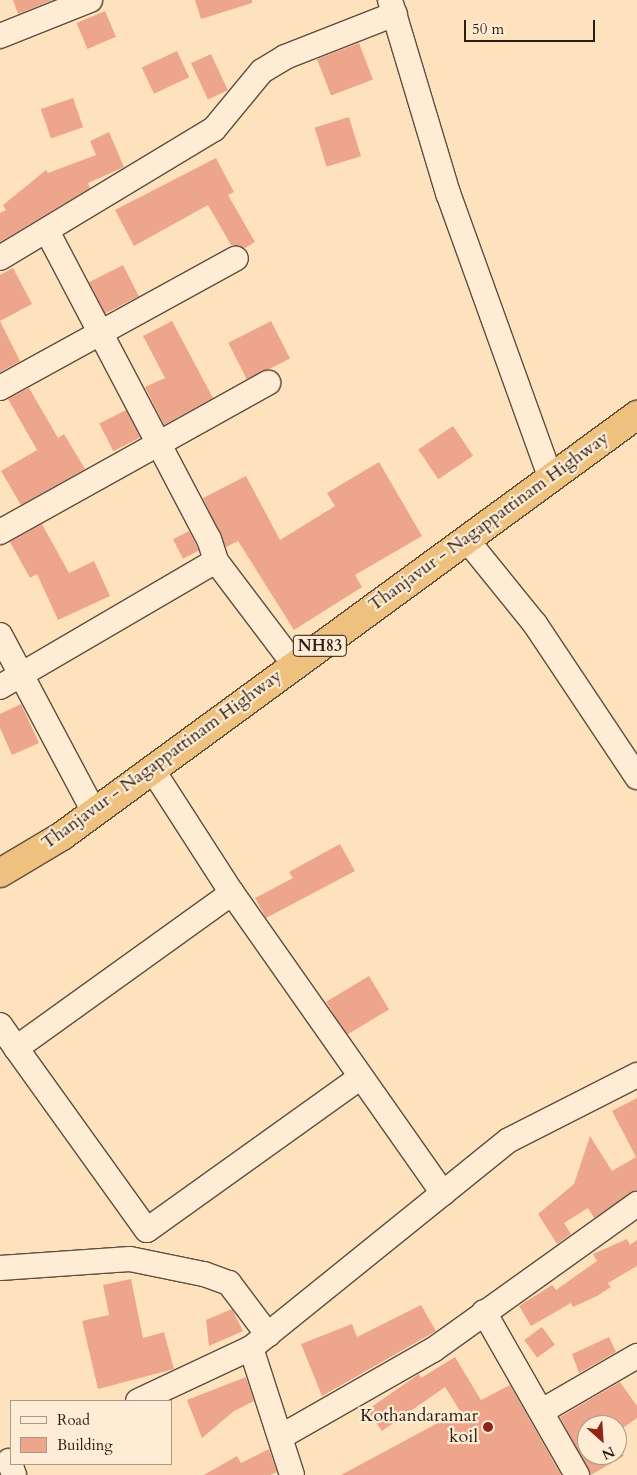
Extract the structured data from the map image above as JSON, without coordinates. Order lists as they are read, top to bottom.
{
  "streets": {
    "highway": ["Thanjavur - Nagappattinam Highway", "NH83"]
  },
  "places": ["Kothandaramar koil"],
  "legend": ["Road", "Building"],
  "scale_bar": "50 m",
  "north": "bottom right"
}
